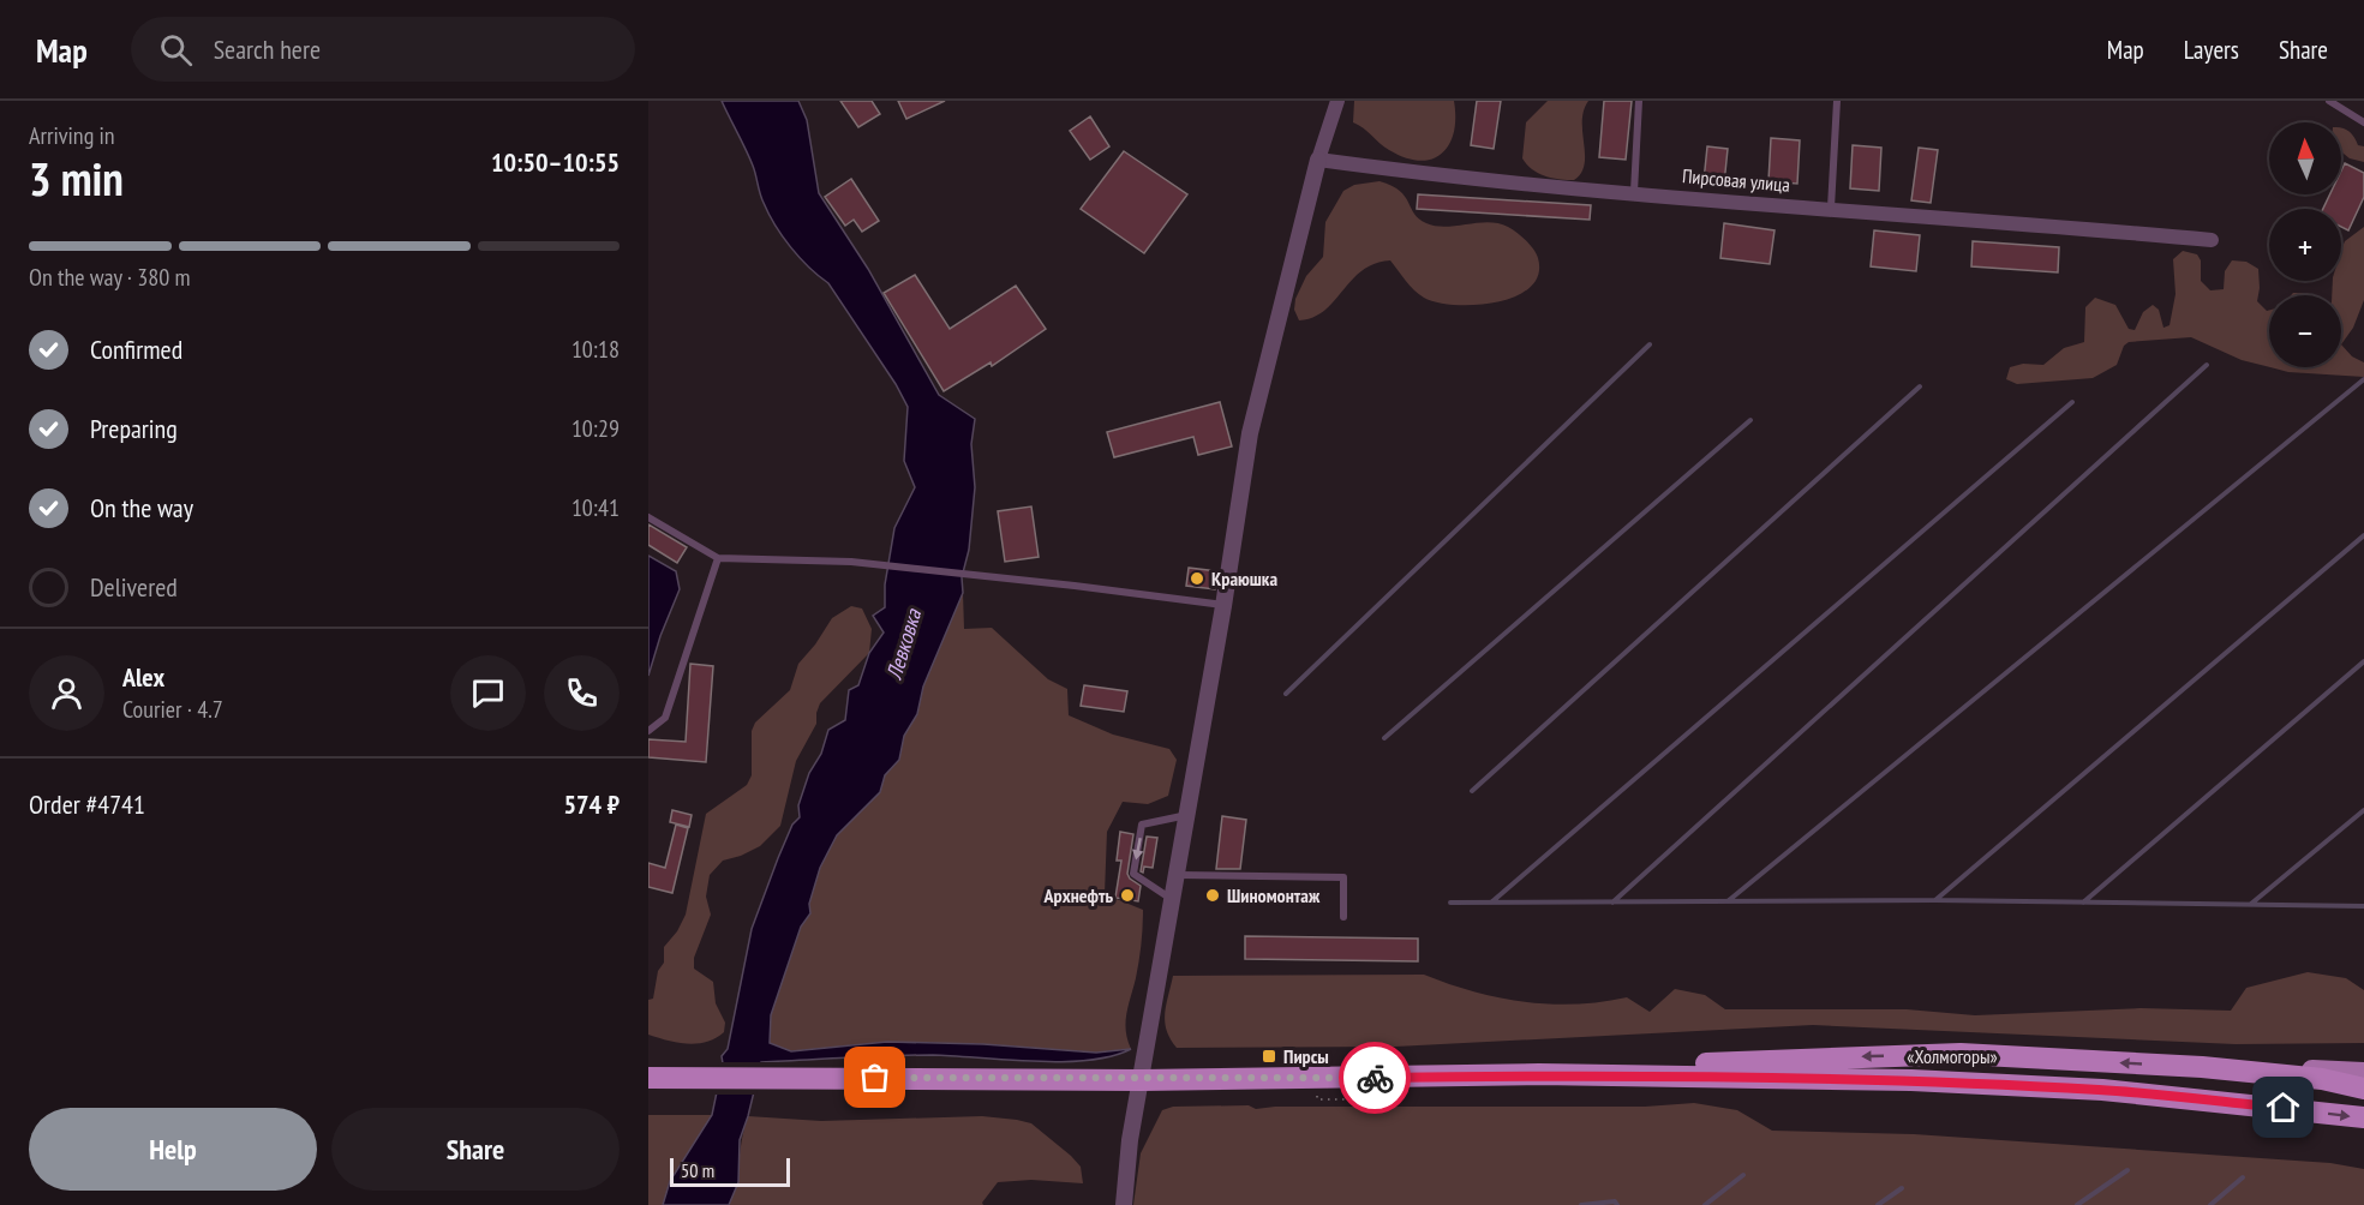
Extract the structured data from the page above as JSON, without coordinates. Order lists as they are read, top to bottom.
{
  "streets": {
    "highway": ["«Холмогоры»"],
    "street": ["Пирсовая улица"]
  },
  "water": ["Левковка"],
  "places": {
    "other": ["Краюшка", "Архнефть", "Шиномонтаж"],
    "transit": ["Пирсы"]
  },
  "scale_bar": "50 m",
  "north": "top",
  "page": {
    "header": "Map",
    "search": "Search here",
    "nav": ["Map", "Layers", "Share"],
    "heading": ["3 min", "Arriving in", "10:50–10:55"],
    "panel": [
      "Alex",
      "Courier · 4.7",
      "Order #4741",
      "574 ₽"
    ],
    "map_buttons": ["+", "−"],
    "bar": "On the way · 380 m",
    "list": [
      ["Confirmed", "10:18"],
      ["Preparing", "10:29"],
      ["On the way", "10:41"],
      "Delivered"
    ],
    "buttons": ["Help", "Share"],
    "scale": "50 m"
  }
}
